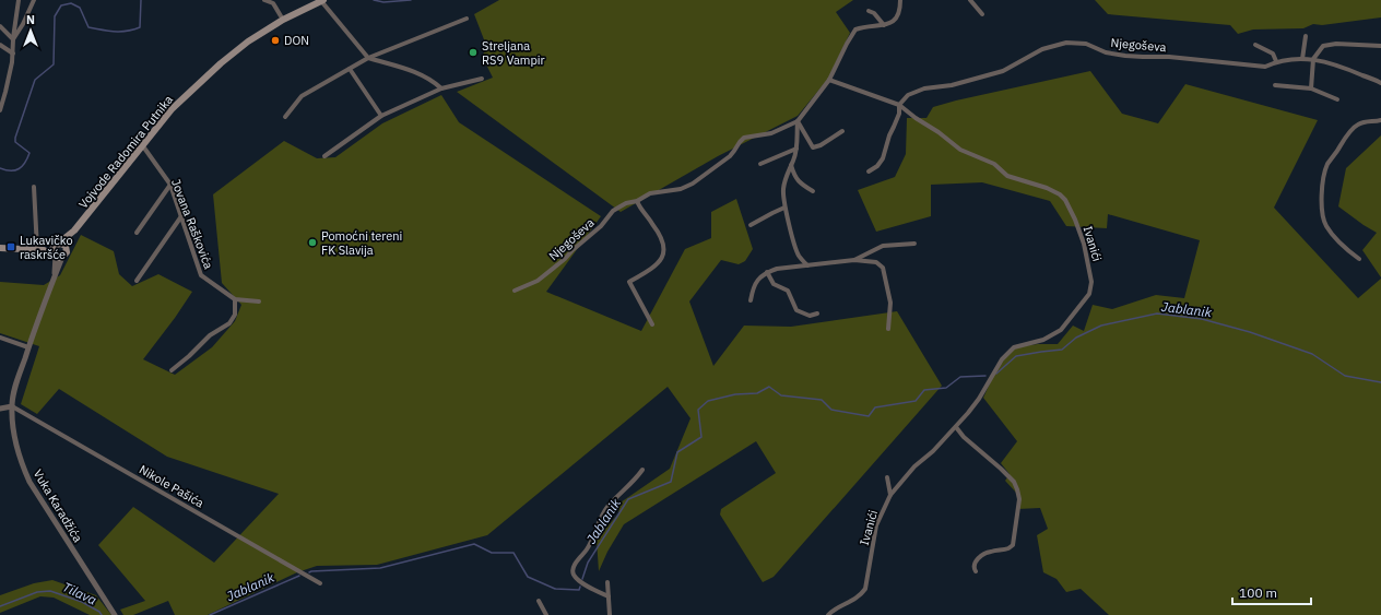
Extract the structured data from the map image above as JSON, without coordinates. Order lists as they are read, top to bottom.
{
  "streets": {
    "main road": ["Vojvode Radomira Putnika"],
    "street": [
      "Njegoševa",
      "Jovana Raškovića",
      "Ivanići",
      "Nikole Pašića",
      "Vuka Karadžića"
    ]
  },
  "crossings": [
    ["Njegoševa", "Ivanići"],
    ["Vojvode Radomira Putnika", "Jovana Raškovića"],
    ["Vojvode Radomira Putnika", "Vuka Karadžića"],
    ["Nikole Pašića", "Vuka Karadžića"]
  ],
  "water": ["Jablanik", "Tilava"],
  "places": {
    "other": ["DON", "Streljana RS9 Vampir", "Pomoćni tereni FK Slavija"],
    "transit": ["Lukavičko raskršće"]
  },
  "scale_bar": "100 m",
  "north": "top"
}
